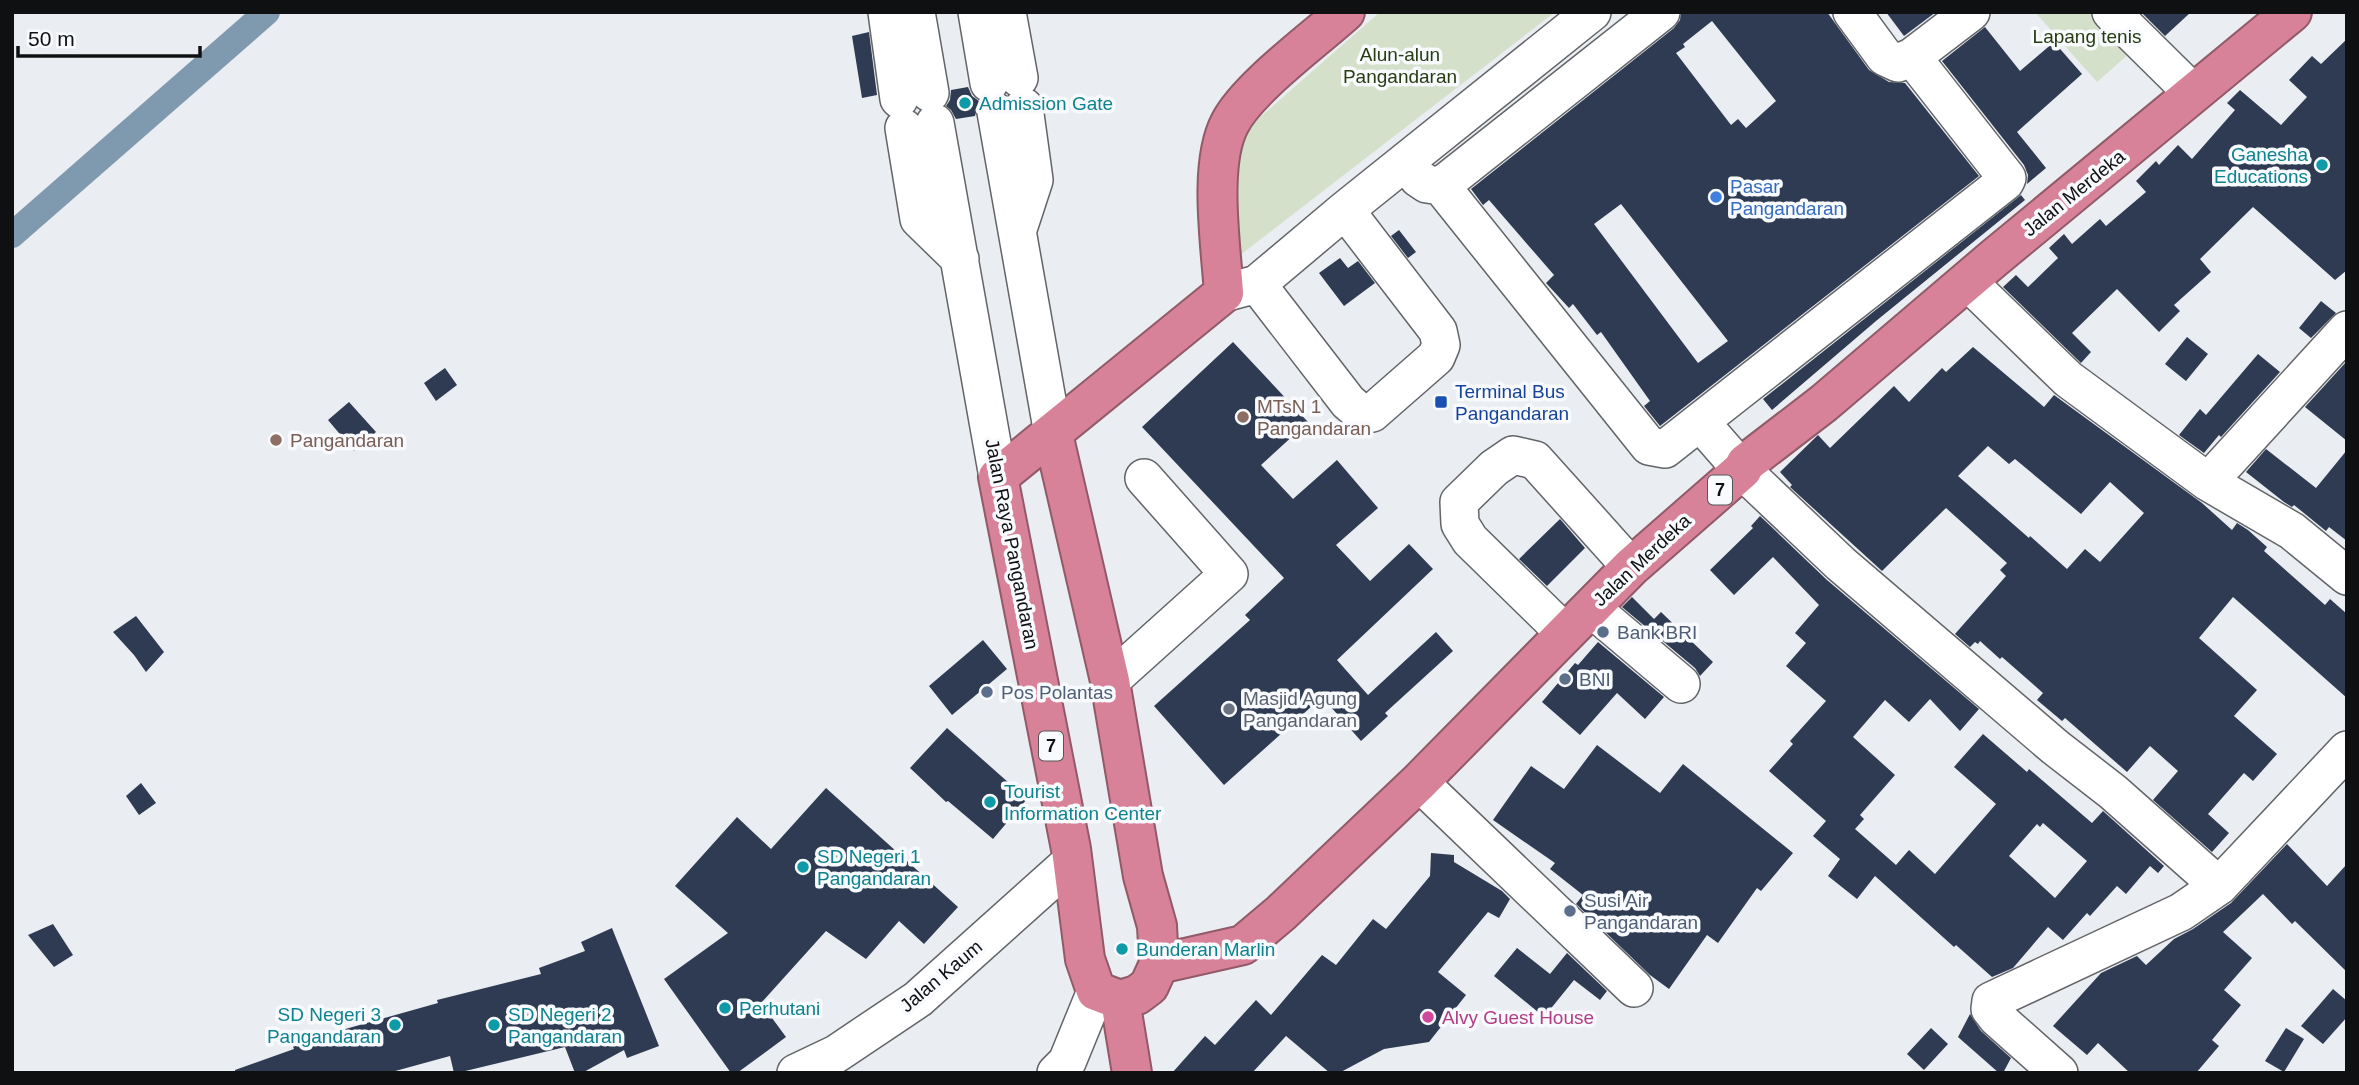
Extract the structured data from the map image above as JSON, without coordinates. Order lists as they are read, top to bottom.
{
  "streets": {
    "highway": ["Jalan Merdeka", "7", "Jalan Raya Pangandaran"],
    "street": ["Jalan Kaum"]
  },
  "crossings": [
    ["Jalan Raya Pangandaran", "Jalan Kaum"]
  ],
  "parks": ["Lapang tenis", "Alun-alun Pangandaran"],
  "places": {
    "other": [
      "Admission Gate",
      "Ganesha Educations",
      "Pasar Pangandaran",
      "MTsN 1 Pangandaran",
      "Pangandaran",
      "Bank BRI",
      "BNI",
      "Pos Polantas",
      "Masjid Agung Pangandaran",
      "Tourist Information Center",
      "SD Negeri 1 Pangandaran",
      "Susi Air Pangandaran",
      "Bunderan Marlin",
      "Perhutani",
      "Alvy Guest House",
      "SD Negeri 3 Pangandaran",
      "SD Negeri 2 Pangandaran"
    ],
    "transit": ["Terminal Bus Pangandaran"]
  },
  "scale_bar": "50 m"
}
